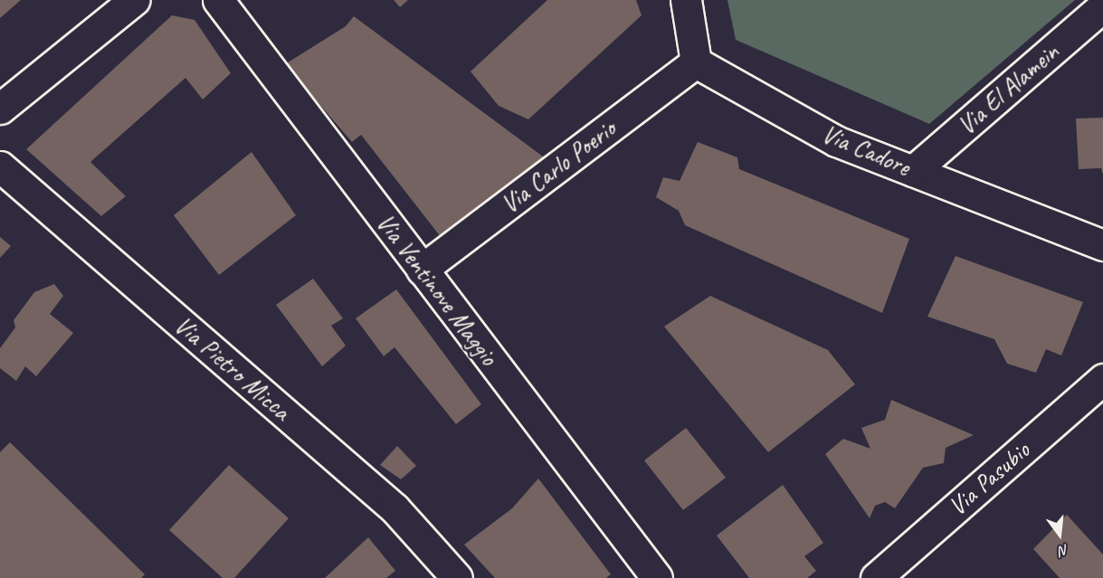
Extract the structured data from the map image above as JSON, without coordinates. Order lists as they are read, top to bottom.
{
  "streets": {
    "street": [
      "Via El Alamein",
      "Via Cadore",
      "Via Carlo Poerio",
      "Via Ventinove Maggio",
      "Via Pietro Micca",
      "Via Pasubio"
    ]
  },
  "crossings": [
    ["Via El Alamein", "Via Cadore"],
    ["Via Cadore", "Via Carlo Poerio"],
    ["Via Carlo Poerio", "Via Ventinove Maggio"]
  ],
  "north": "bottom"
}
